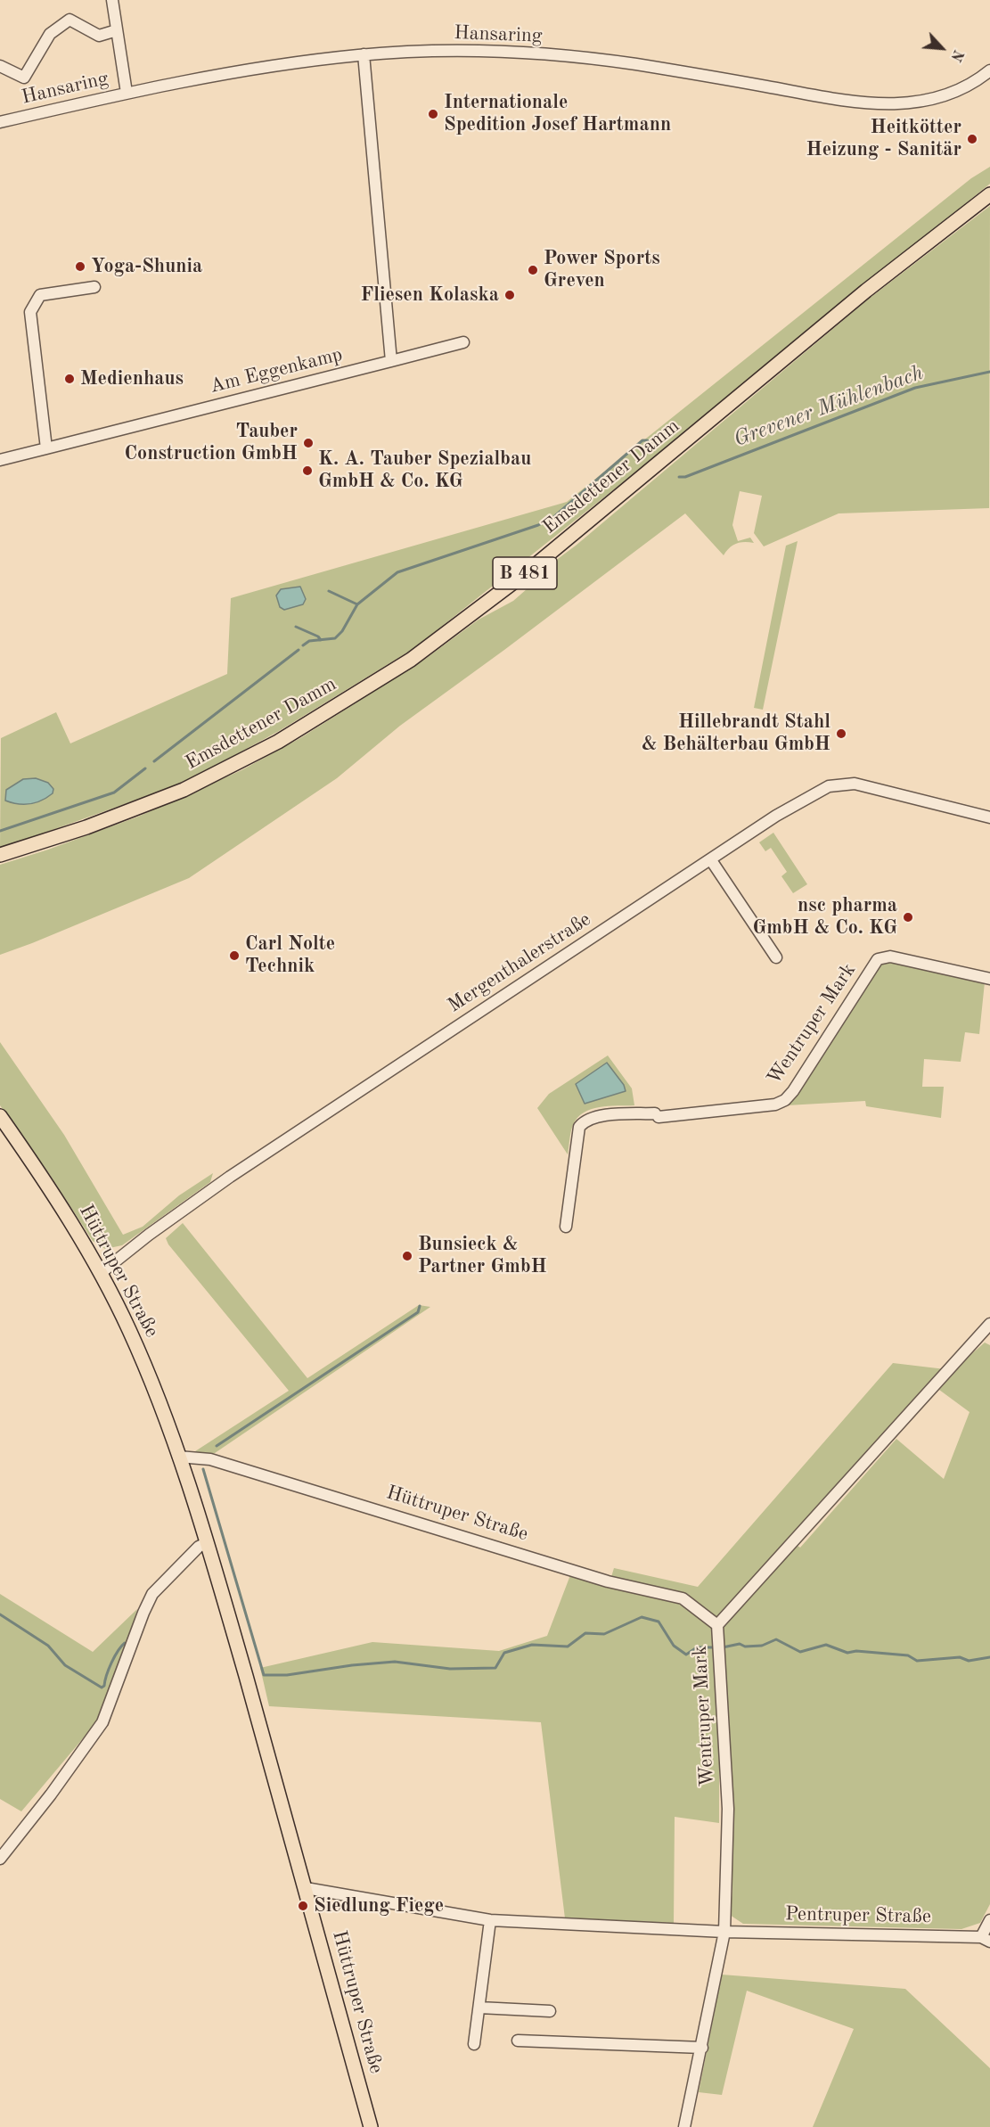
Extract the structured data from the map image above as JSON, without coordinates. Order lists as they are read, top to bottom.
{
  "streets": {
    "main road": ["Emsdettener Damm", "B 481", "Hüttruper Straße"],
    "street": [
      "Hansaring",
      "Am Eggenkamp",
      "Mergenthalerstraße",
      "Wentruper Mark",
      "Pentruper Straße"
    ]
  },
  "crossings": [
    ["Mergenthalerstraße", "Hüttruper Straße"],
    ["Wentruper Mark", "Hüttruper Straße"],
    ["Wentruper Mark", "Pentruper Straße"]
  ],
  "water": ["Grevener Mühlenbach"],
  "places": [
    "Internationale Spedition Josef Hartmann",
    "Heitkötter Heizung - Sanitär",
    "Yoga-Shunia",
    "Power Sports Greven",
    "Fliesen Kolaska",
    "Medienhaus",
    "Tauber Construction GmbH",
    "K. A. Tauber Spezialbau GmbH & Co. KG",
    "Hillebrandt Stahl & Behälterbau GmbH",
    "nsc pharma GmbH & Co. KG",
    "Carl Nolte Technik",
    "Bunsieck & Partner GmbH",
    "Siedlung Fiege"
  ],
  "north": "bottom right"
}
